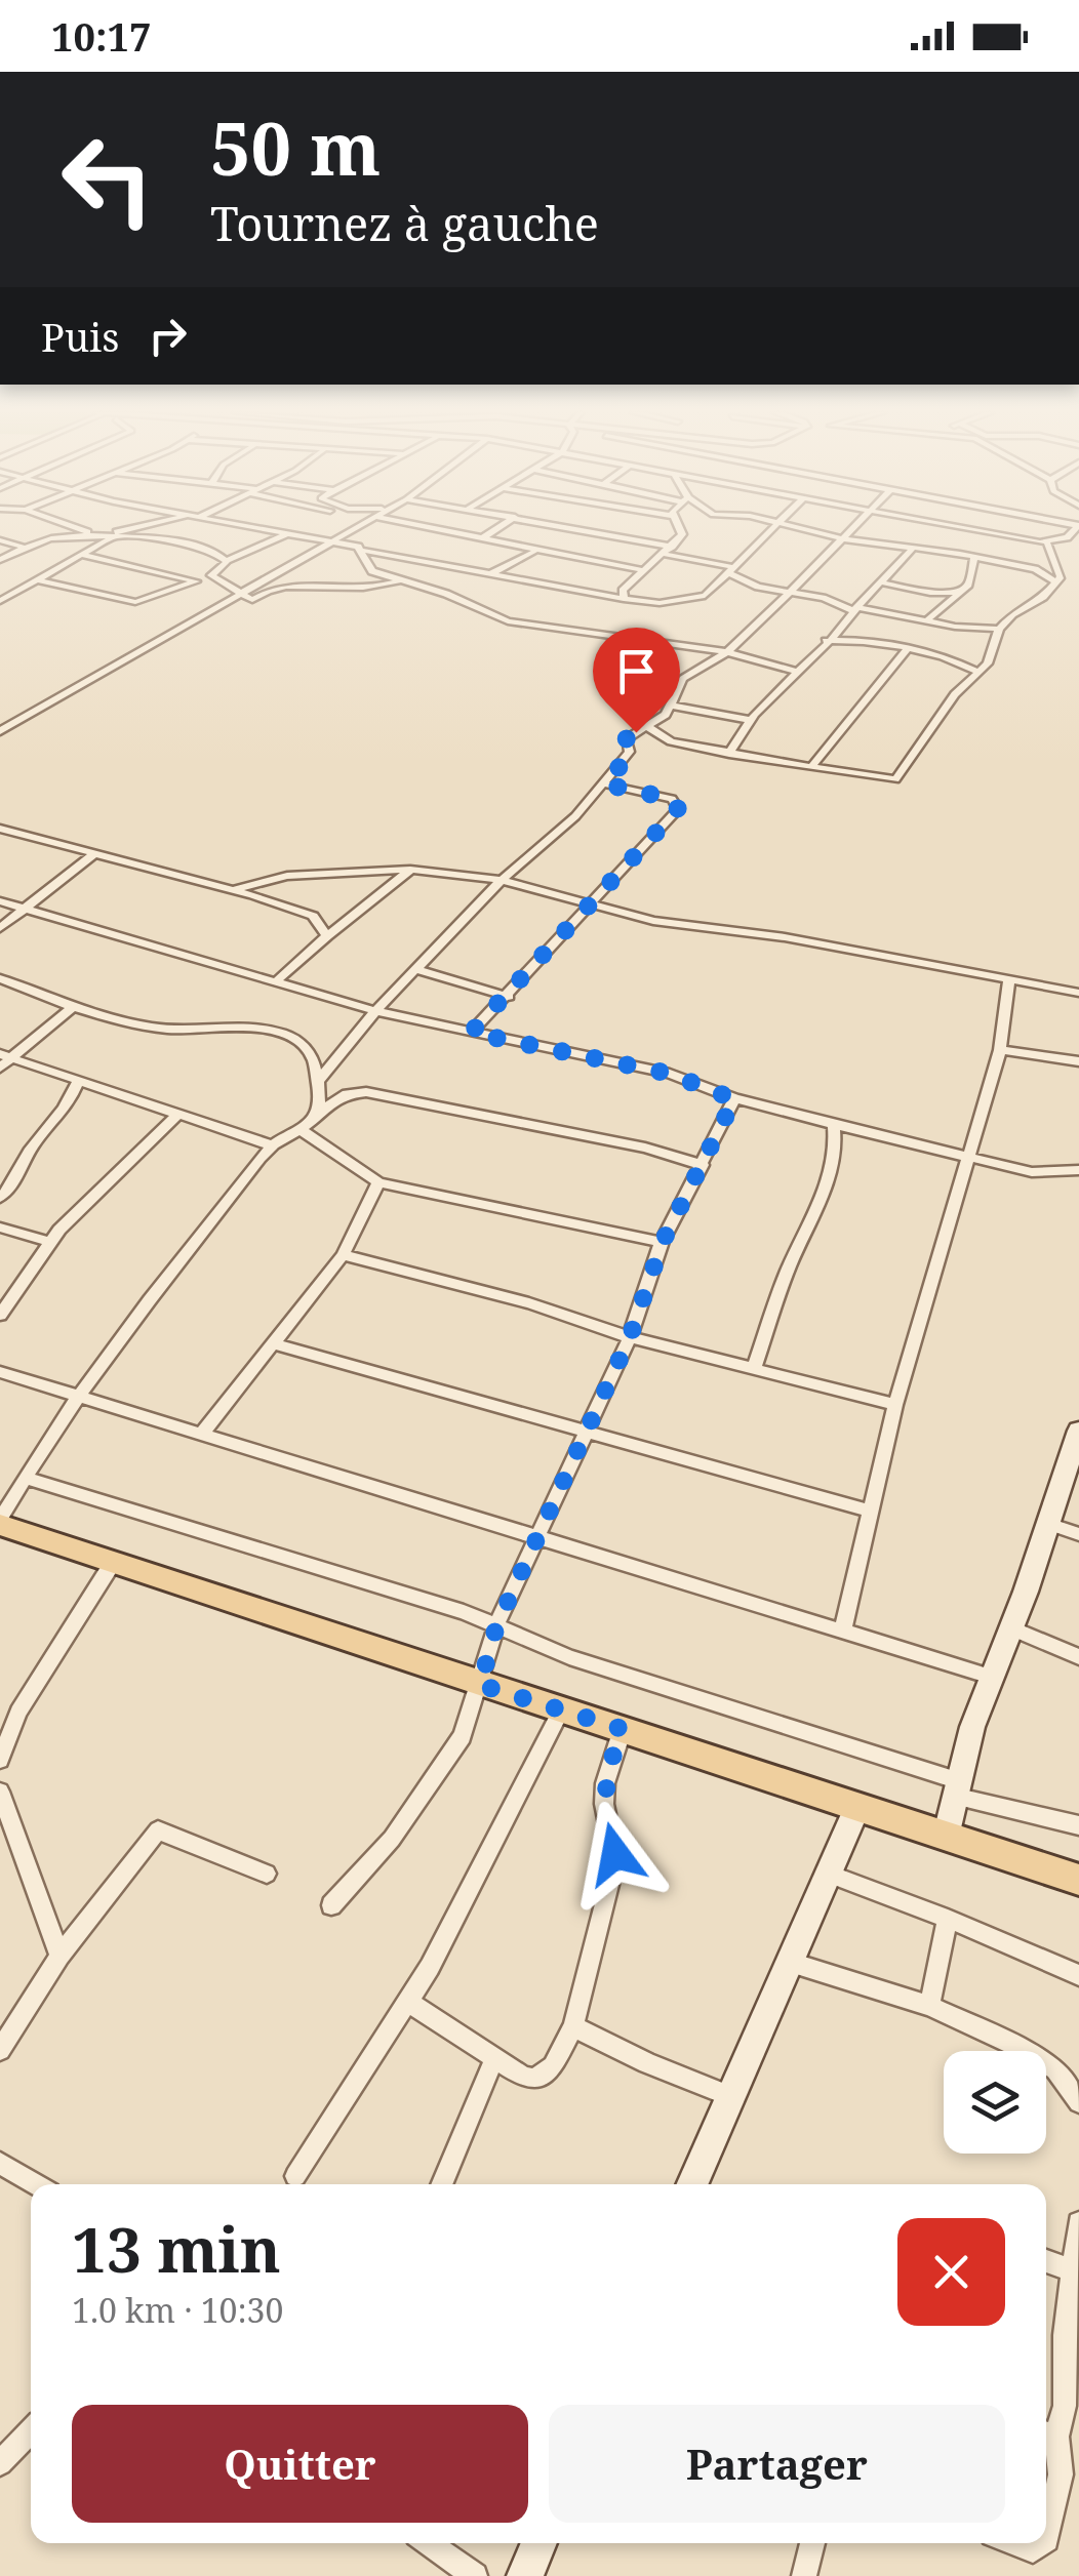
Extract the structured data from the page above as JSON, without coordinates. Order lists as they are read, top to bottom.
{
  "page": {
    "status": "10:17",
    "turn": ["50 m", "Tournez à gauche"],
    "then": "Puis",
    "heading": ["13 min", "1.0 km · 10:30"],
    "buttons": ["Quitter", "Partager"]
  }
}
